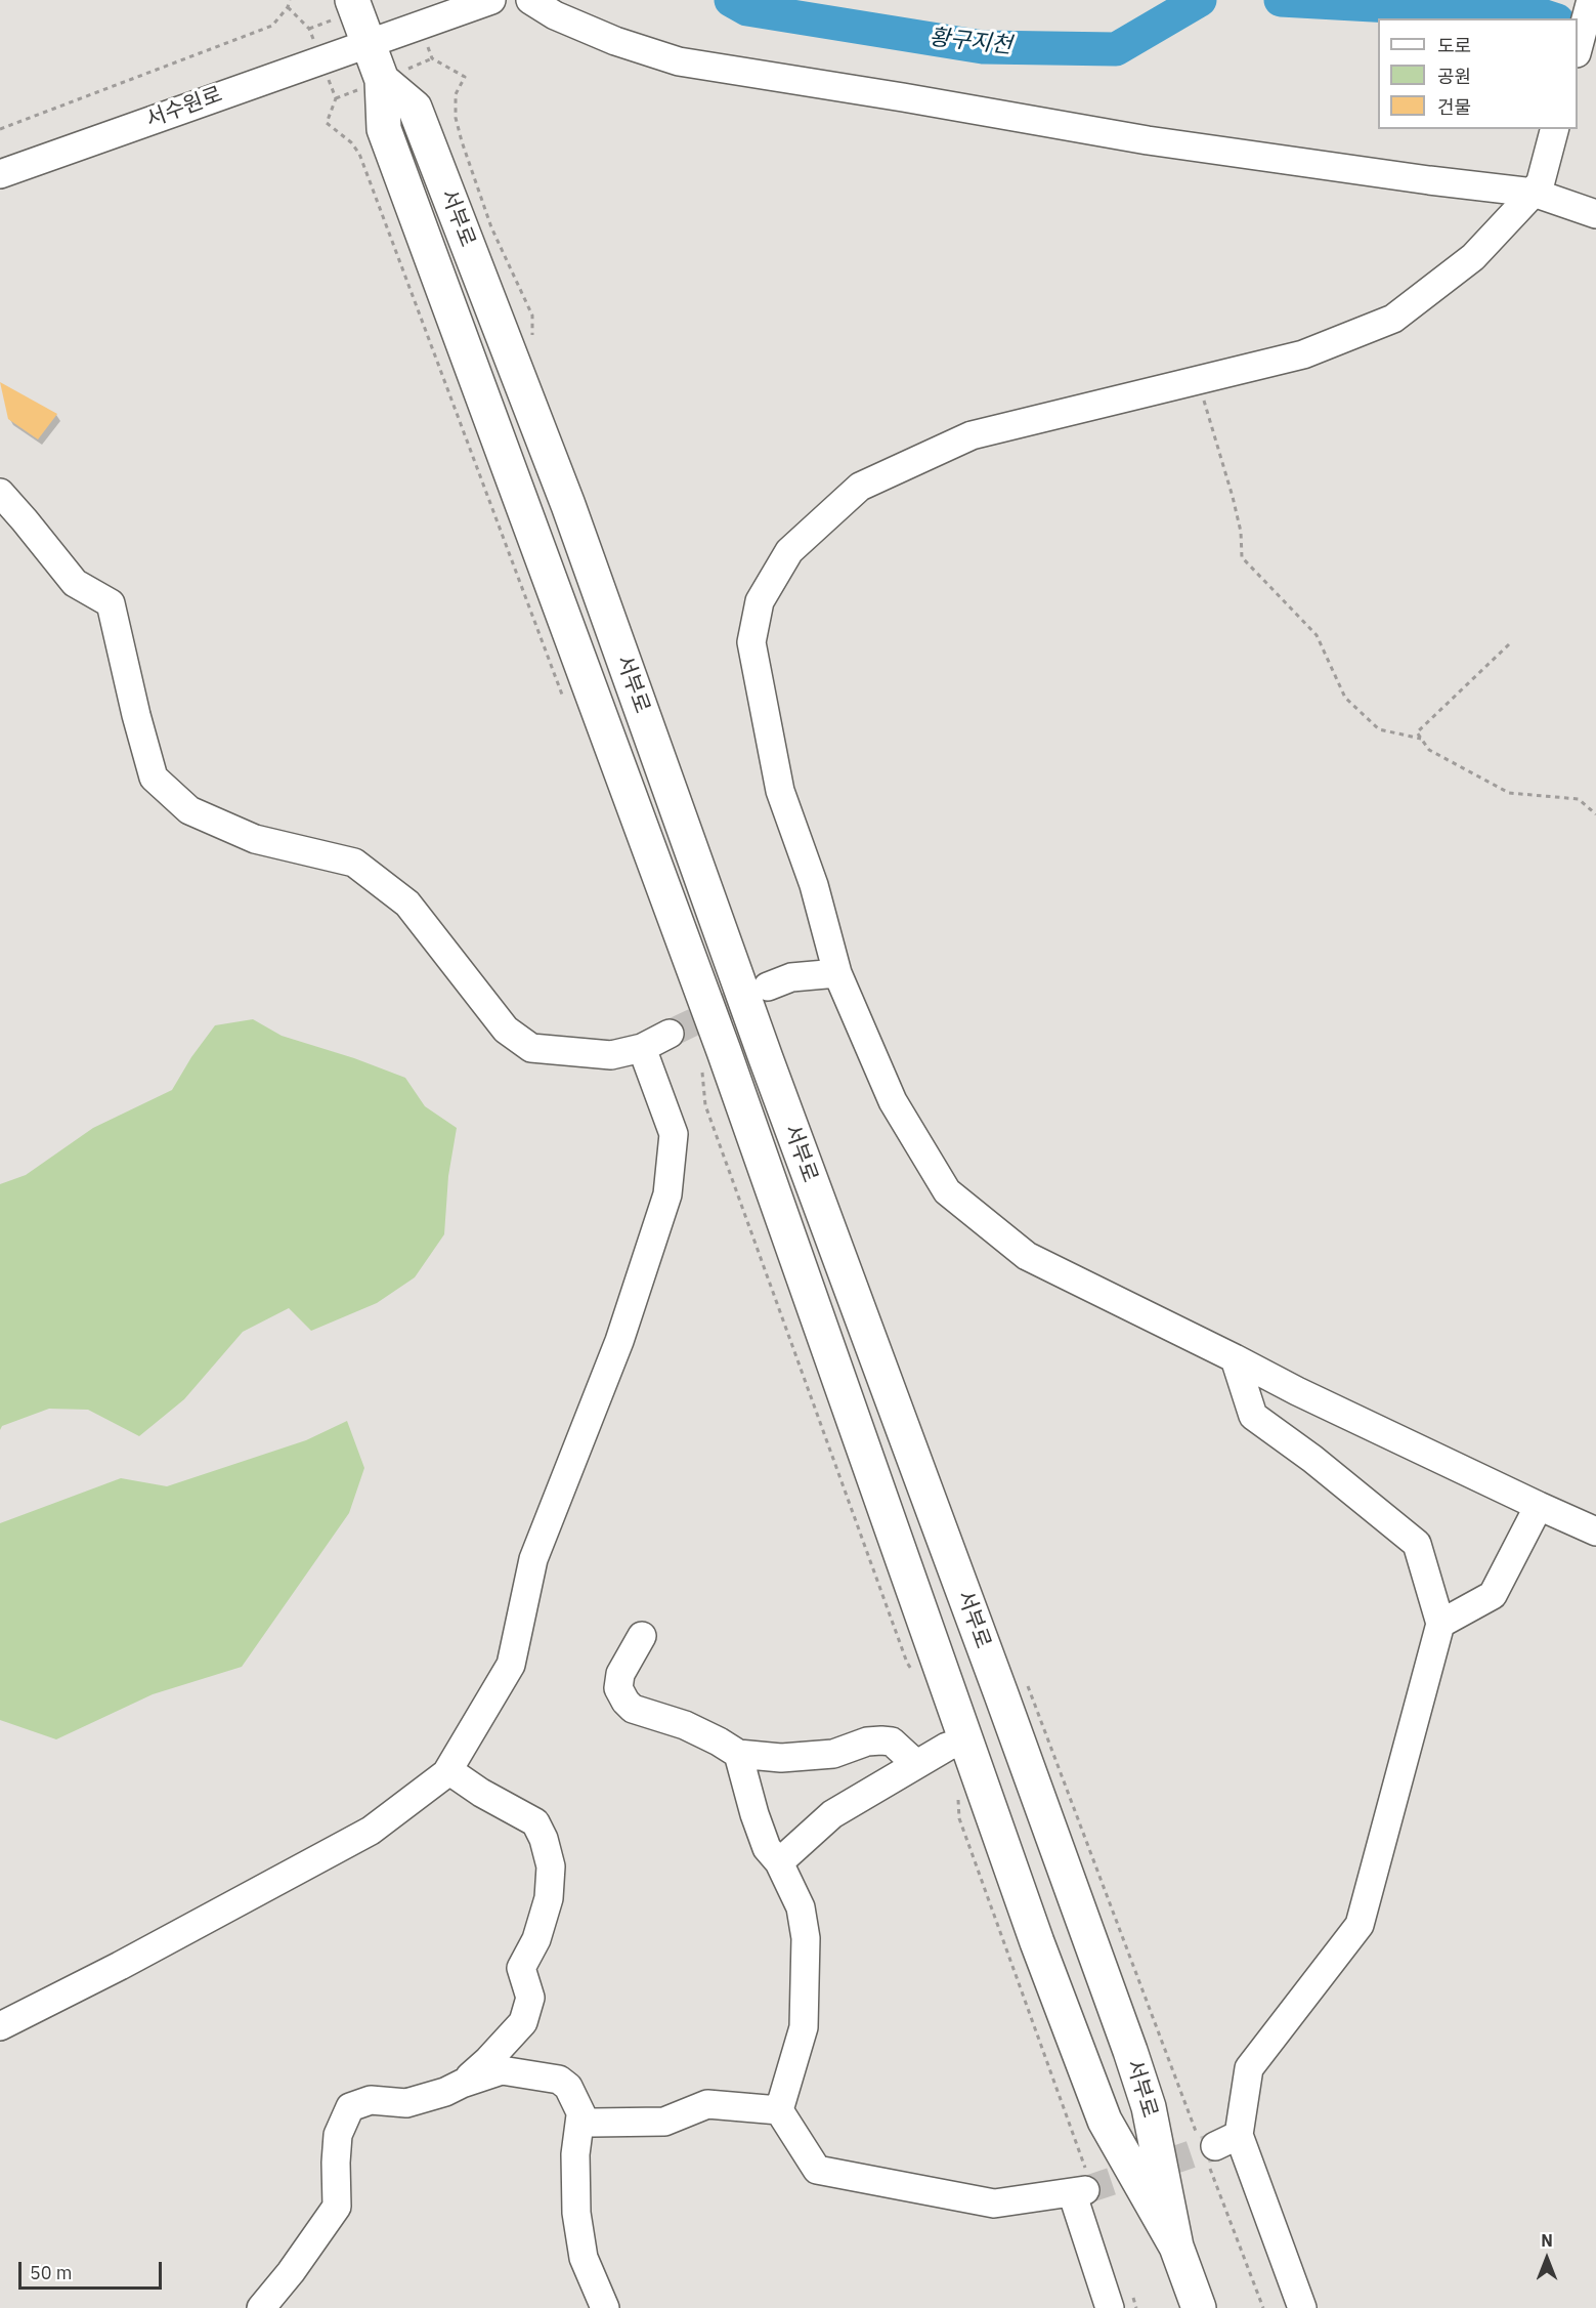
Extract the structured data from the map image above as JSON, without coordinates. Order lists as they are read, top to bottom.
{
  "streets": {
    "main road": ["서부로"],
    "street": ["서수원로"]
  },
  "crossings": [
    ["서수원로", "서부로"]
  ],
  "water": ["황구지천"],
  "legend": ["도로", "공원", "건물"],
  "scale_bar": "50 m",
  "north": "top"
}
